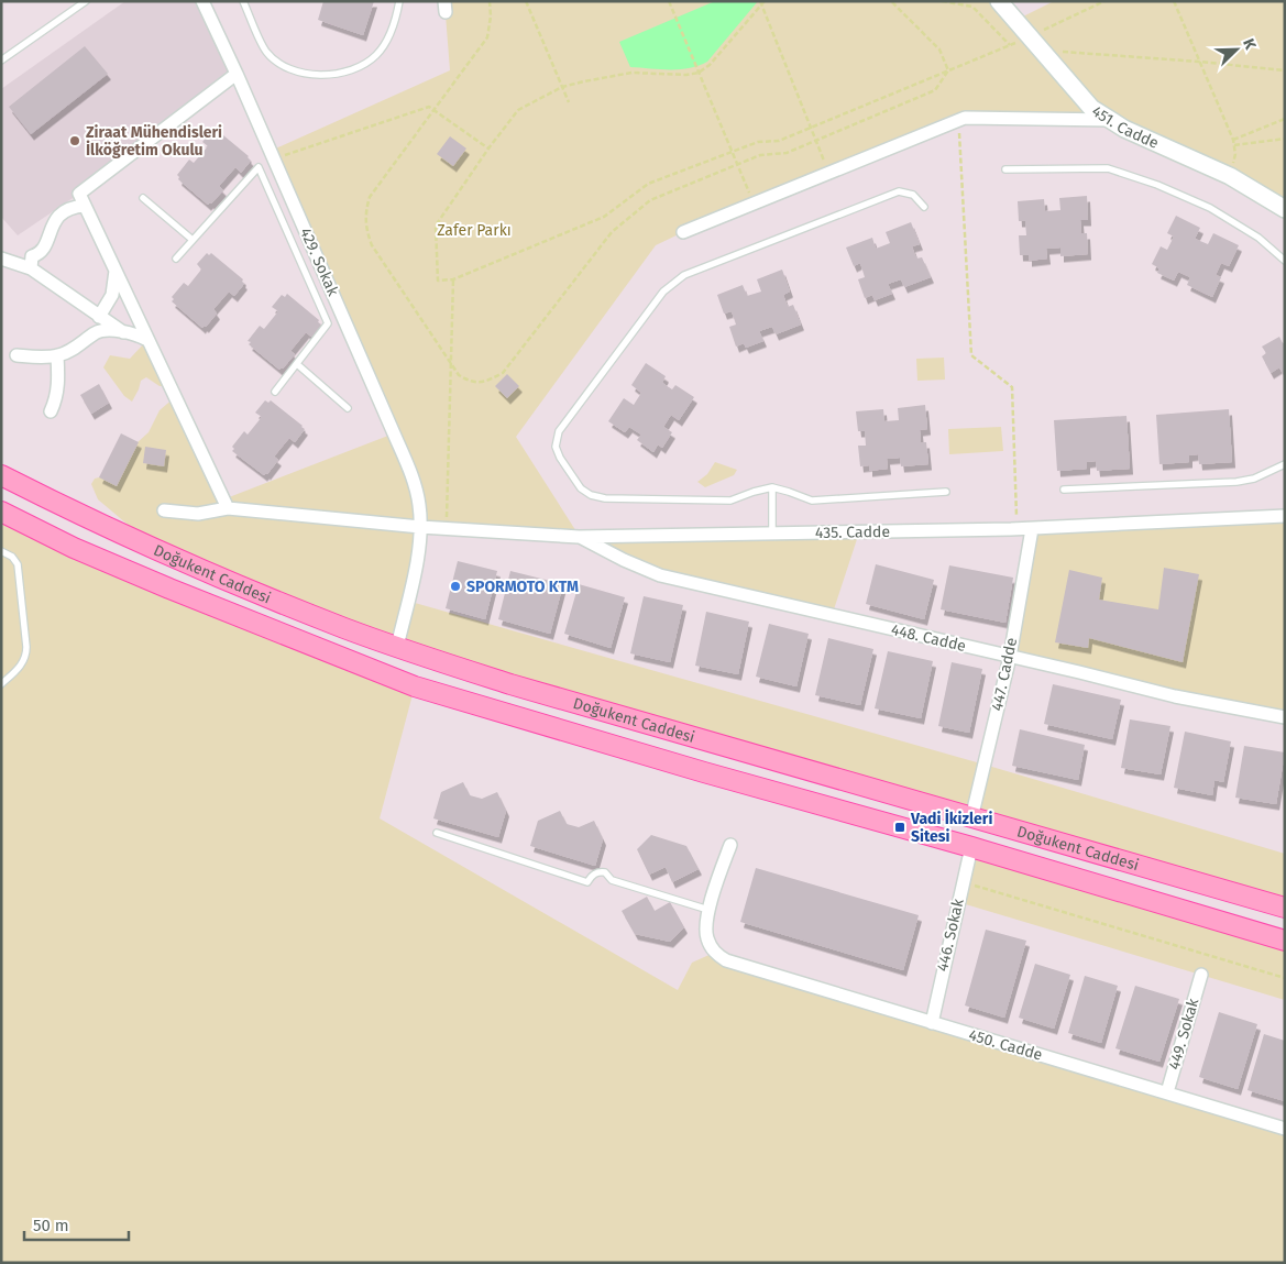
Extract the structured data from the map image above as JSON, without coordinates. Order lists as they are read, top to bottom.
{
  "streets": {
    "main road": ["Doğukent Caddesi"],
    "street": [
      "451. Cadde",
      "429. Sokak",
      "435. Cadde",
      "448. Cadde",
      "447. Cadde",
      "446. Sokak",
      "449. Sokak",
      "450. Cadde"
    ]
  },
  "crossings": [
    ["429. Sokak", "435. Cadde"],
    ["429. Sokak", "Doğukent Caddesi"],
    ["435. Cadde", "448. Cadde"],
    ["435. Cadde", "447. Cadde"],
    ["Doğukent Caddesi", "447. Cadde"],
    ["Doğukent Caddesi", "446. Sokak"],
    ["448. Cadde", "447. Cadde"],
    ["446. Sokak", "450. Cadde"],
    ["449. Sokak", "450. Cadde"]
  ],
  "parks": ["Zafer Parkı"],
  "places": {
    "other": ["Ziraat Mühendisleri İlköğretim Okulu", "SPORMOTO KTM"],
    "transit": ["Vadi İkizleri Sitesi"]
  },
  "scale_bar": "50 m",
  "north": "top right"
}
